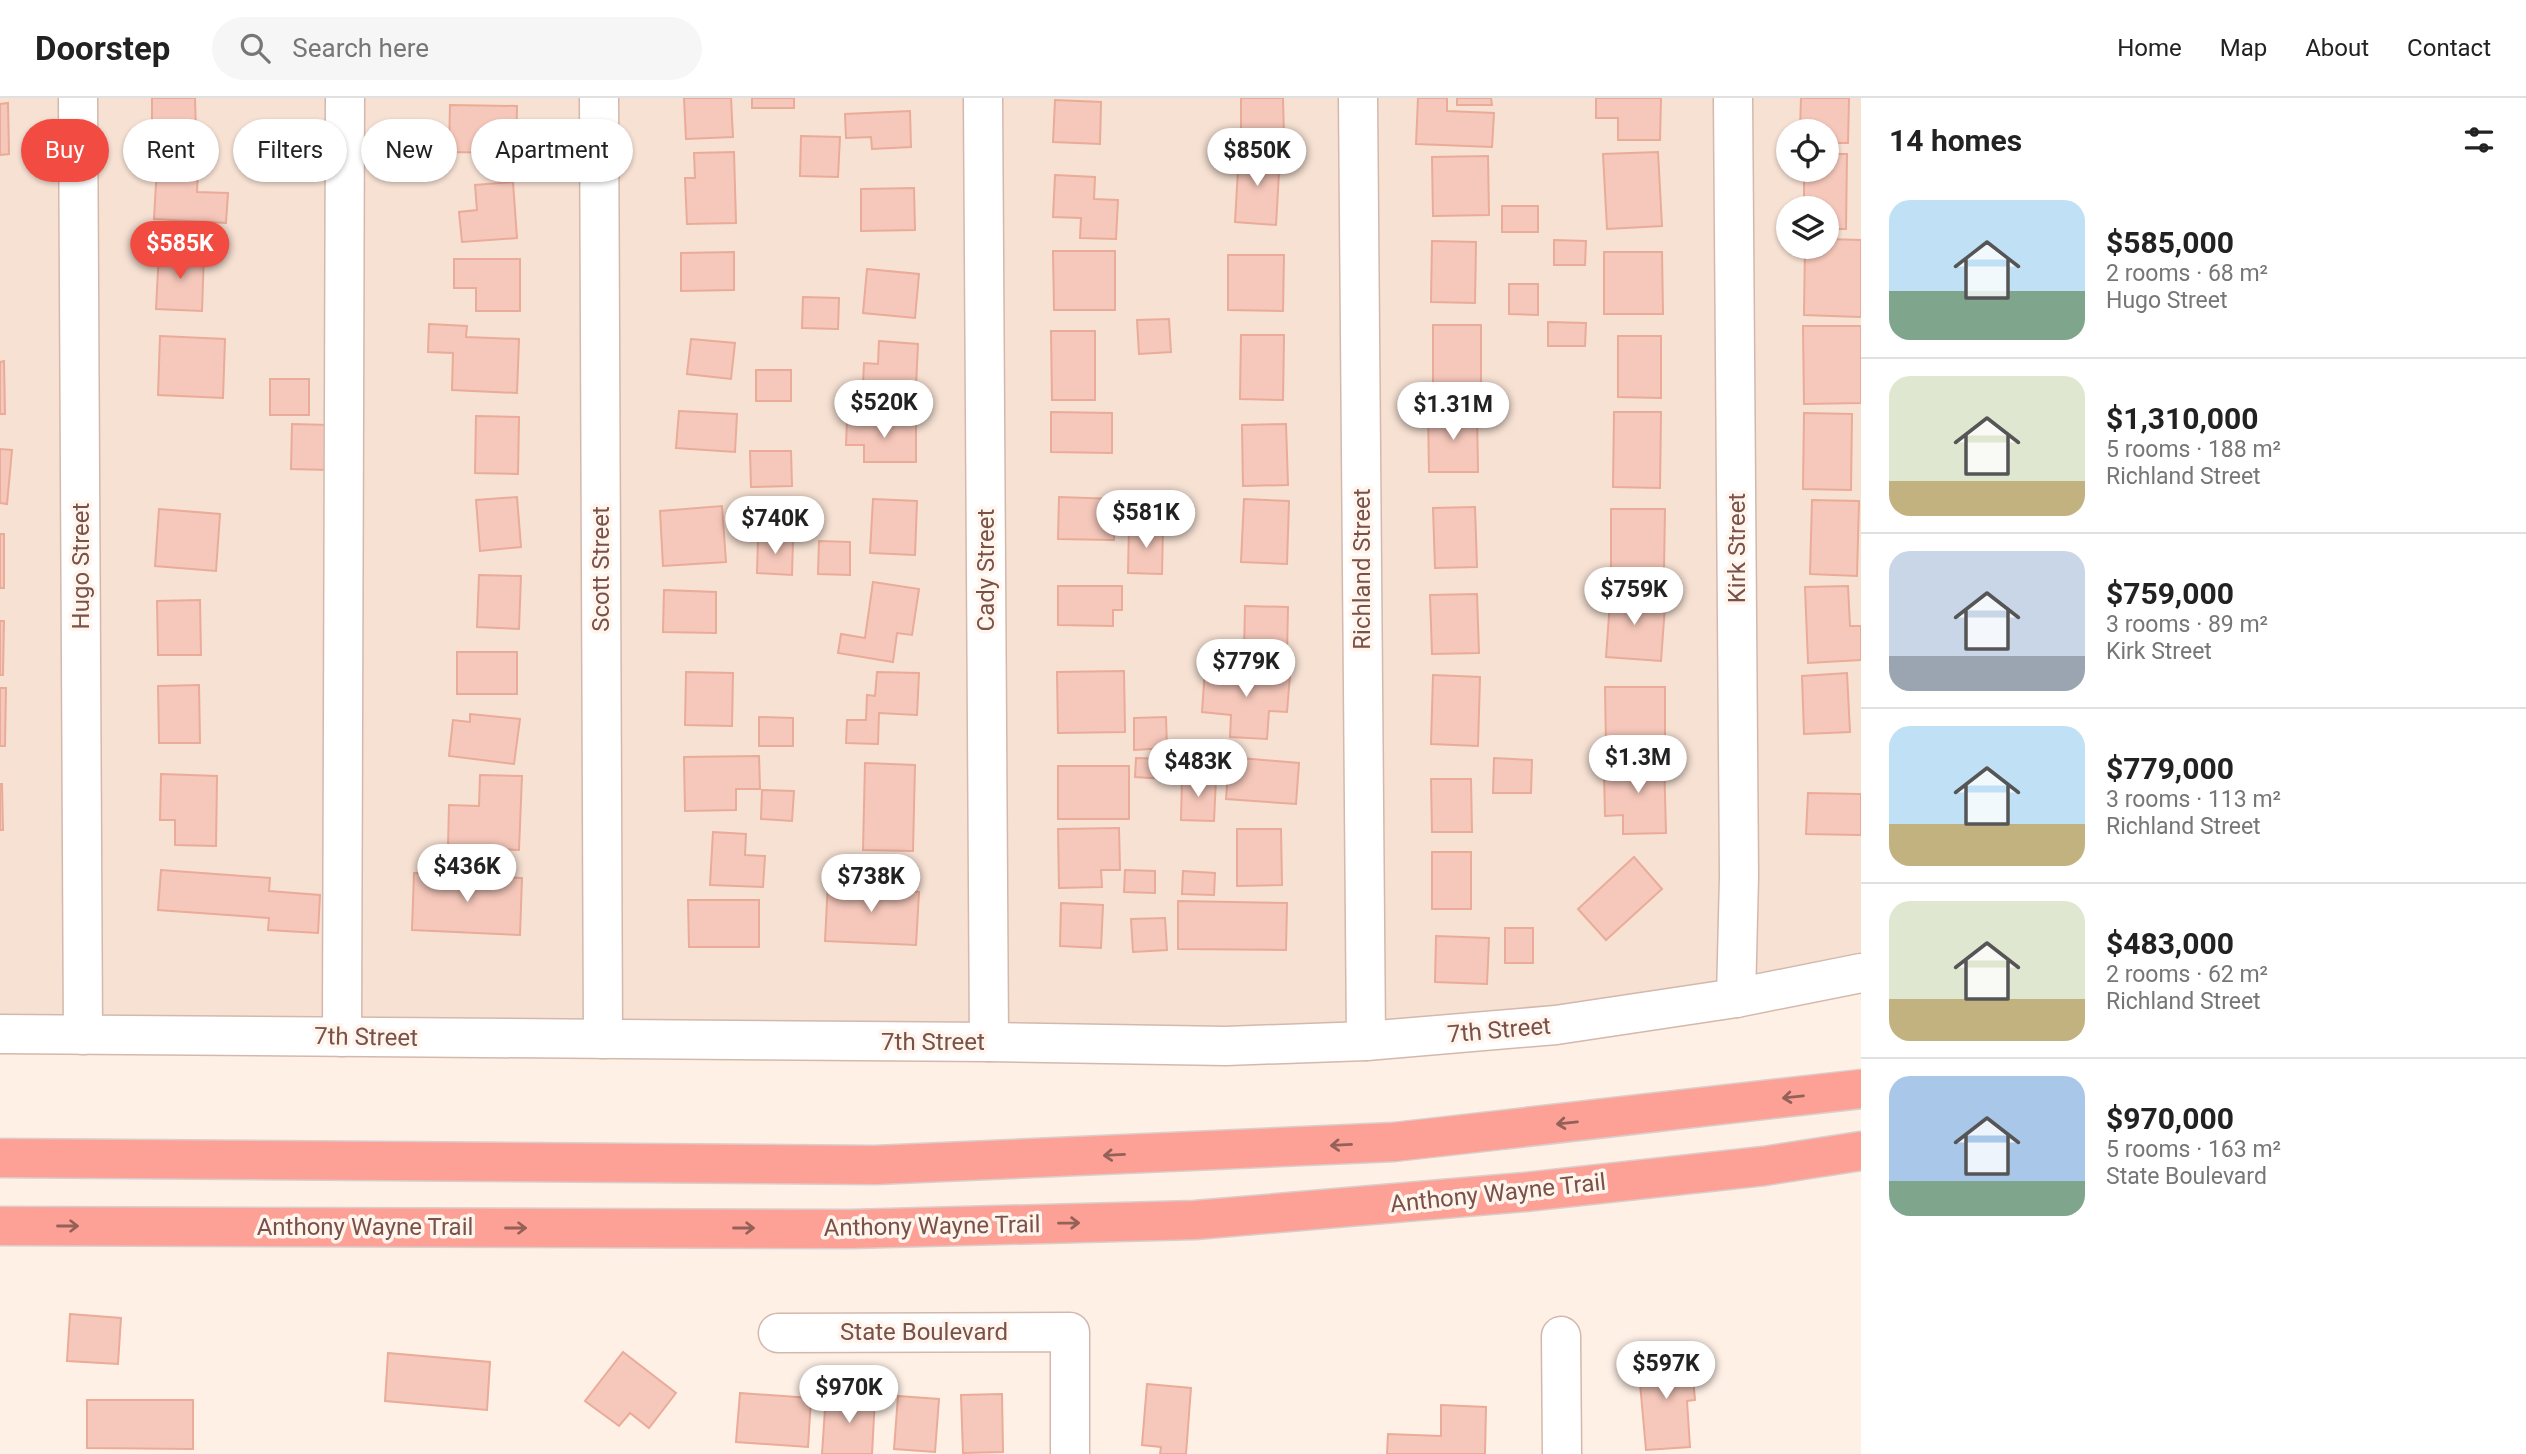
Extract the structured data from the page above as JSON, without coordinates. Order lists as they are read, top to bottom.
{
  "streets": {
    "highway": ["Anthony Wayne Trail"],
    "street": [
      "Kirk Street",
      "Hugo Street",
      "Scott Street",
      "Richland Street",
      "Cady Street",
      "7th Street",
      "State Boulevard"
    ]
  },
  "crossings": [
    ["Kirk Street", "7th Street"],
    ["Hugo Street", "7th Street"],
    ["Scott Street", "7th Street"],
    ["Richland Street", "7th Street"],
    ["Cady Street", "7th Street"]
  ],
  "page": {
    "header": "Doorstep",
    "search": "Search here",
    "nav": [
      "Home",
      "Map",
      "About",
      "Contact"
    ],
    "heading": "14 homes",
    "chip": [
      "Buy",
      "Rent",
      "Filters",
      "New",
      "Apartment"
    ],
    "price": [
      "$850K",
      "$585K",
      "$520K",
      "$1.31M",
      "$581K",
      "$740K",
      "$759K",
      "$779K",
      "$1.3M",
      "$483K",
      "$436K",
      "$738K",
      "$597K",
      "$970K"
    ],
    "list": [
      {
        "name": "$585,000",
        "note": "2 rooms · 68 m² · Hugo Street"
      },
      {
        "name": "$1,310,000",
        "note": "5 rooms · 188 m² · Richland Street"
      },
      {
        "name": "$759,000",
        "note": "3 rooms · 89 m² · Kirk Street"
      },
      {
        "name": "$779,000",
        "note": "3 rooms · 113 m² · Richland Street"
      },
      {
        "name": "$483,000",
        "note": "2 rooms · 62 m² · Richland Street"
      },
      {
        "name": "$970,000",
        "note": "5 rooms · 163 m² · State Boulevard"
      }
    ]
  }
}
